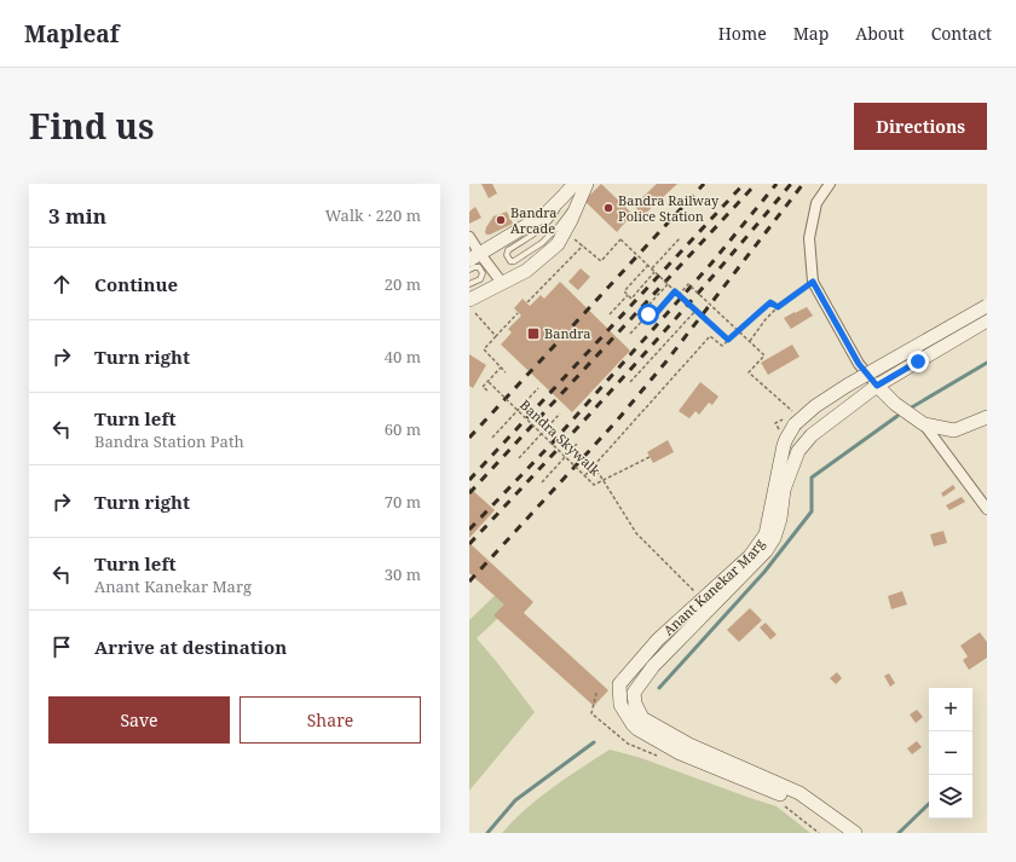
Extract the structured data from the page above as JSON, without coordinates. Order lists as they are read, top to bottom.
{
  "streets": {
    "street": ["Anant Kanekar Marg"],
    "path": ["Bandra Skywalk"]
  },
  "places": {
    "other": ["Bandra Railway Police Station", "Bandra Arcade"],
    "transit": ["Bandra"]
  },
  "page": {
    "header": "Mapleaf",
    "nav": [
      "Home",
      "Map",
      "About",
      "Contact"
    ],
    "title": "Find us",
    "buttons": [
      "Directions",
      ["Save", "Share"]
    ],
    "heading": ["3 min", "Walk · 220 m"],
    "list": [
      ["Continue", "20 m"],
      ["Turn right", "40 m"],
      ["Turn left", "Bandra Station Path", "60 m"],
      ["Turn right", "70 m"],
      ["Turn left", "Anant Kanekar Marg", "30 m"],
      "Arrive at destination"
    ],
    "map_buttons": ["+", "−"]
  }
}
